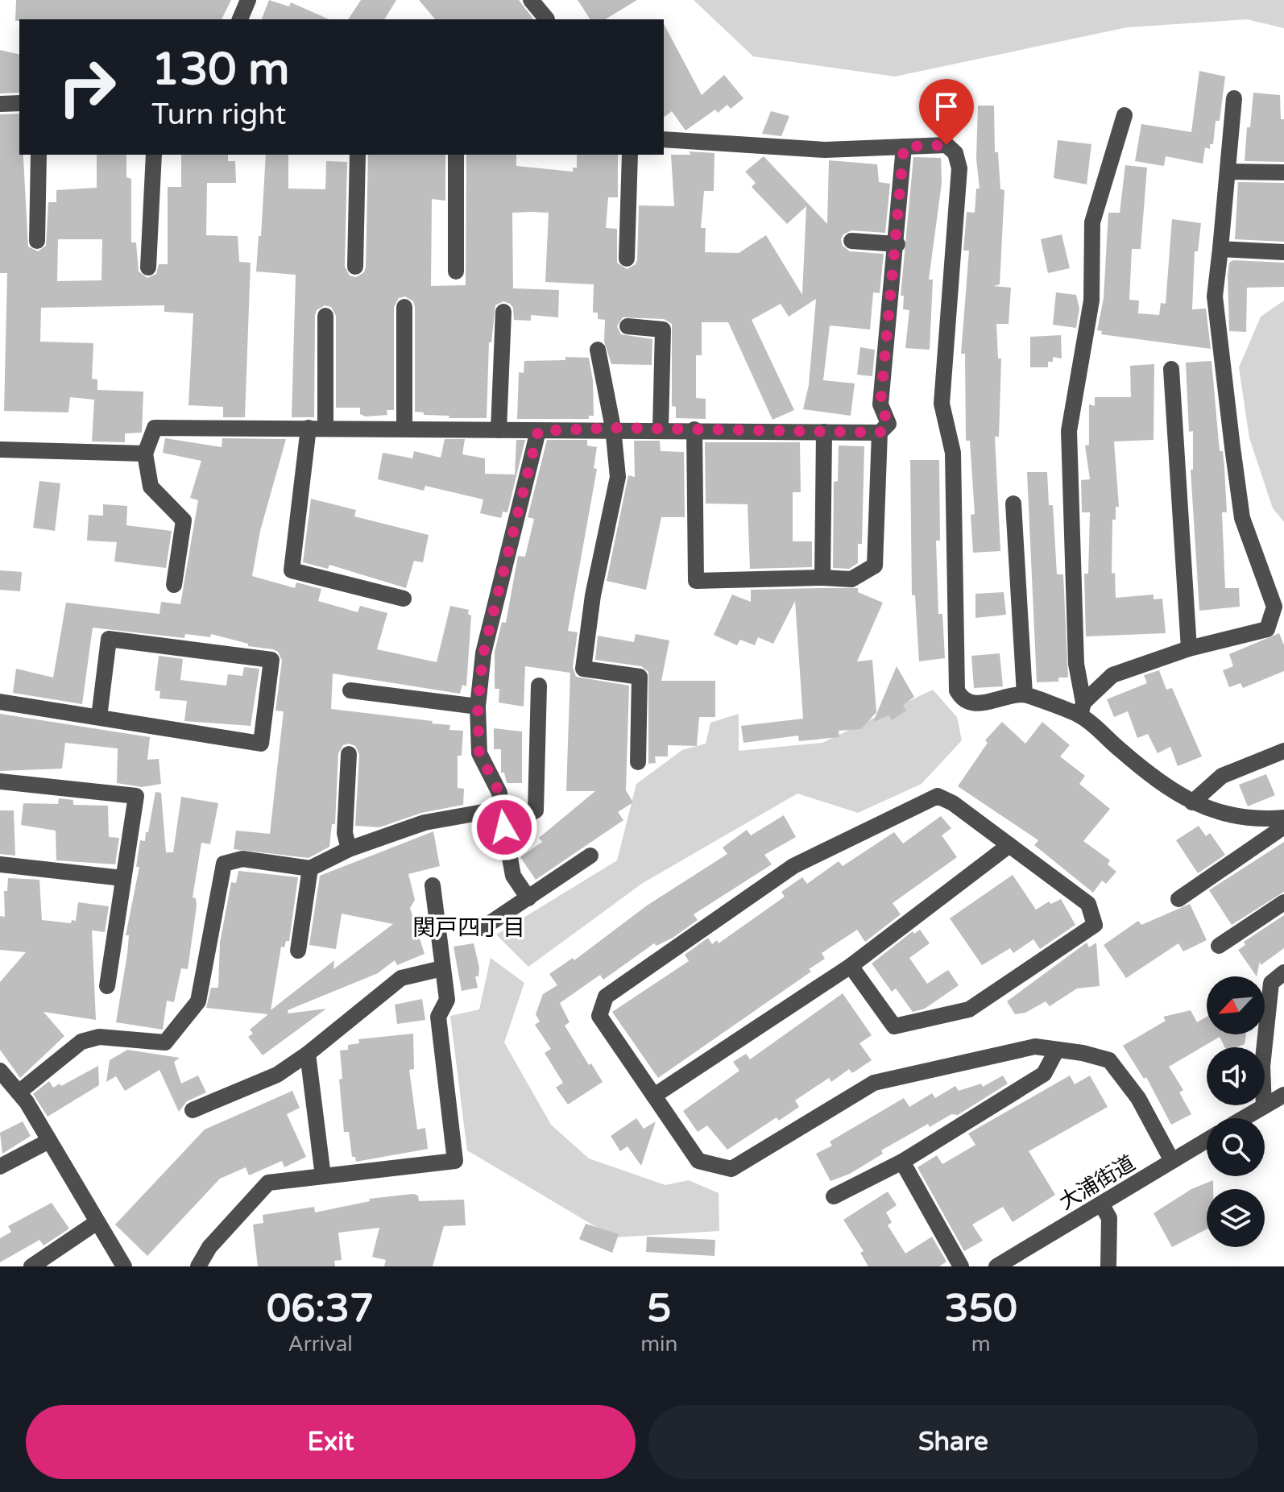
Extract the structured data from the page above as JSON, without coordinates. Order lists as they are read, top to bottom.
{
  "streets": {
    "street": ["大浦街道"]
  },
  "districts": ["関戸四丁目"],
  "north": "bottom left",
  "page": {
    "turn": ["130 m", "Turn right"],
    "eta": [
      "06:37",
      "Arrival",
      "5",
      "min",
      "350",
      "m"
    ],
    "buttons": ["Exit", "Share"]
  }
}
